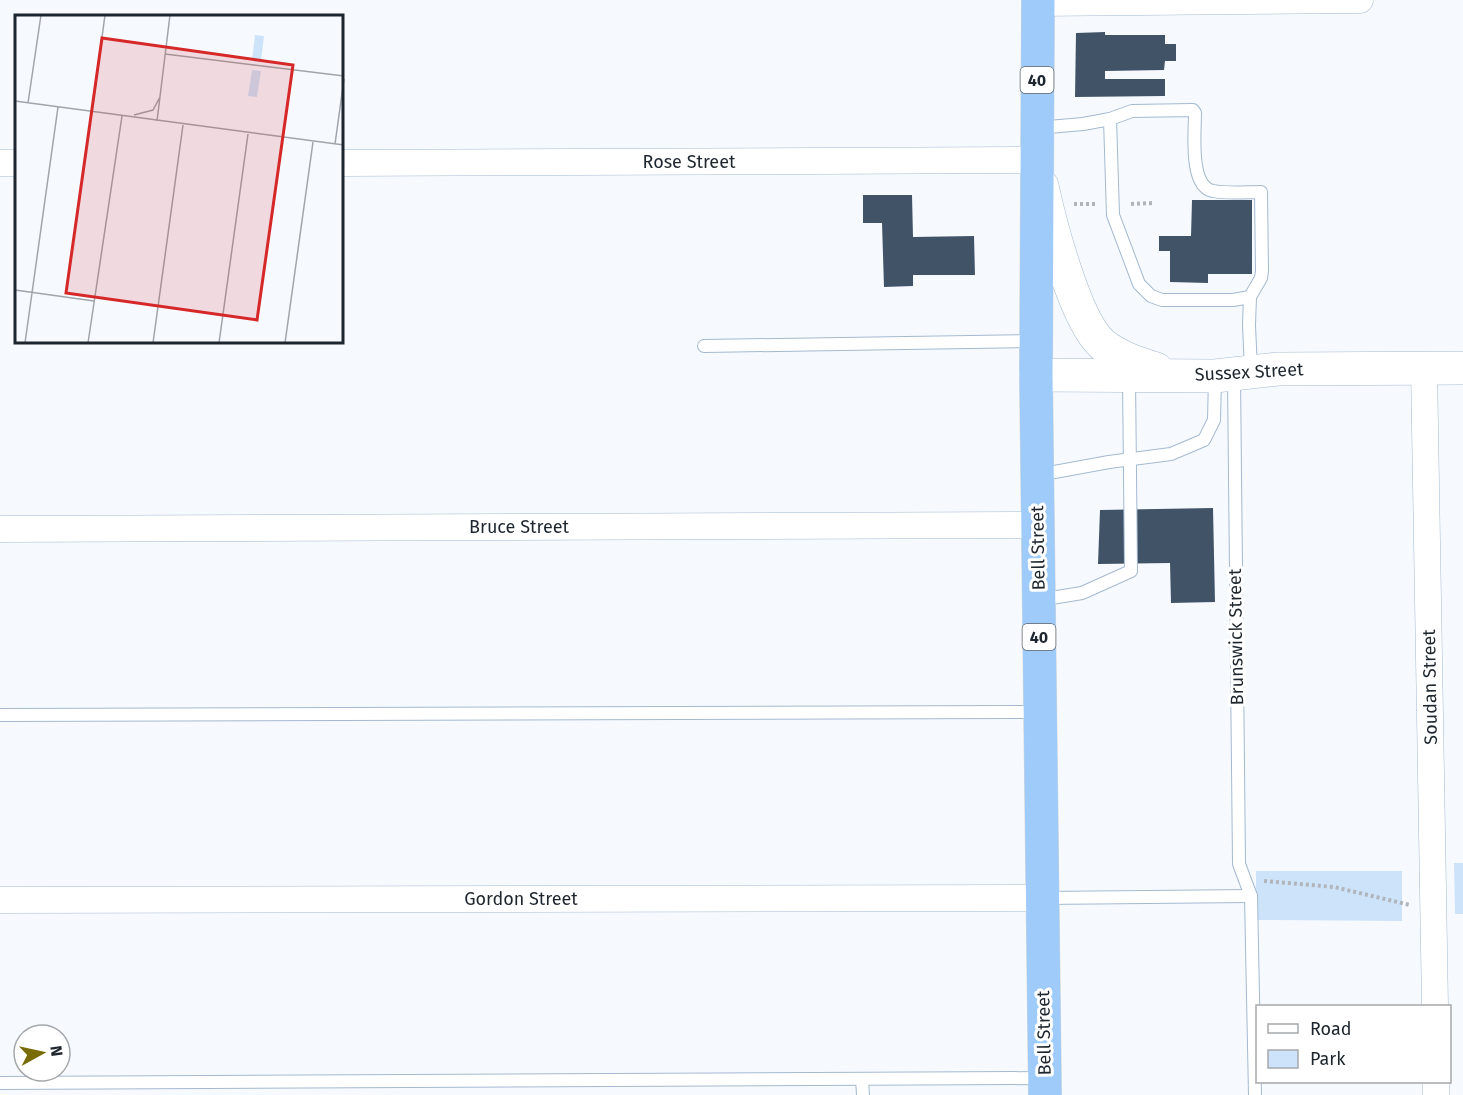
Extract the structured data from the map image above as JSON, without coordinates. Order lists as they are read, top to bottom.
{
  "streets": {
    "highway": ["40", "Bell Street"],
    "street": [
      "Rose Street",
      "Sussex Street",
      "Bruce Street",
      "Soudan Street",
      "Gordon Street"
    ],
    "lane": ["Brunswick Street"]
  },
  "crossings": [
    ["Rose Street", "Bell Street"],
    ["Sussex Street", "Bell Street"],
    ["Sussex Street", "Brunswick Street"],
    ["Sussex Street", "Soudan Street"],
    ["Bruce Street", "Bell Street"],
    ["Bell Street", "Gordon Street"]
  ],
  "legend": ["Road", "Park"],
  "north": "right"
}
